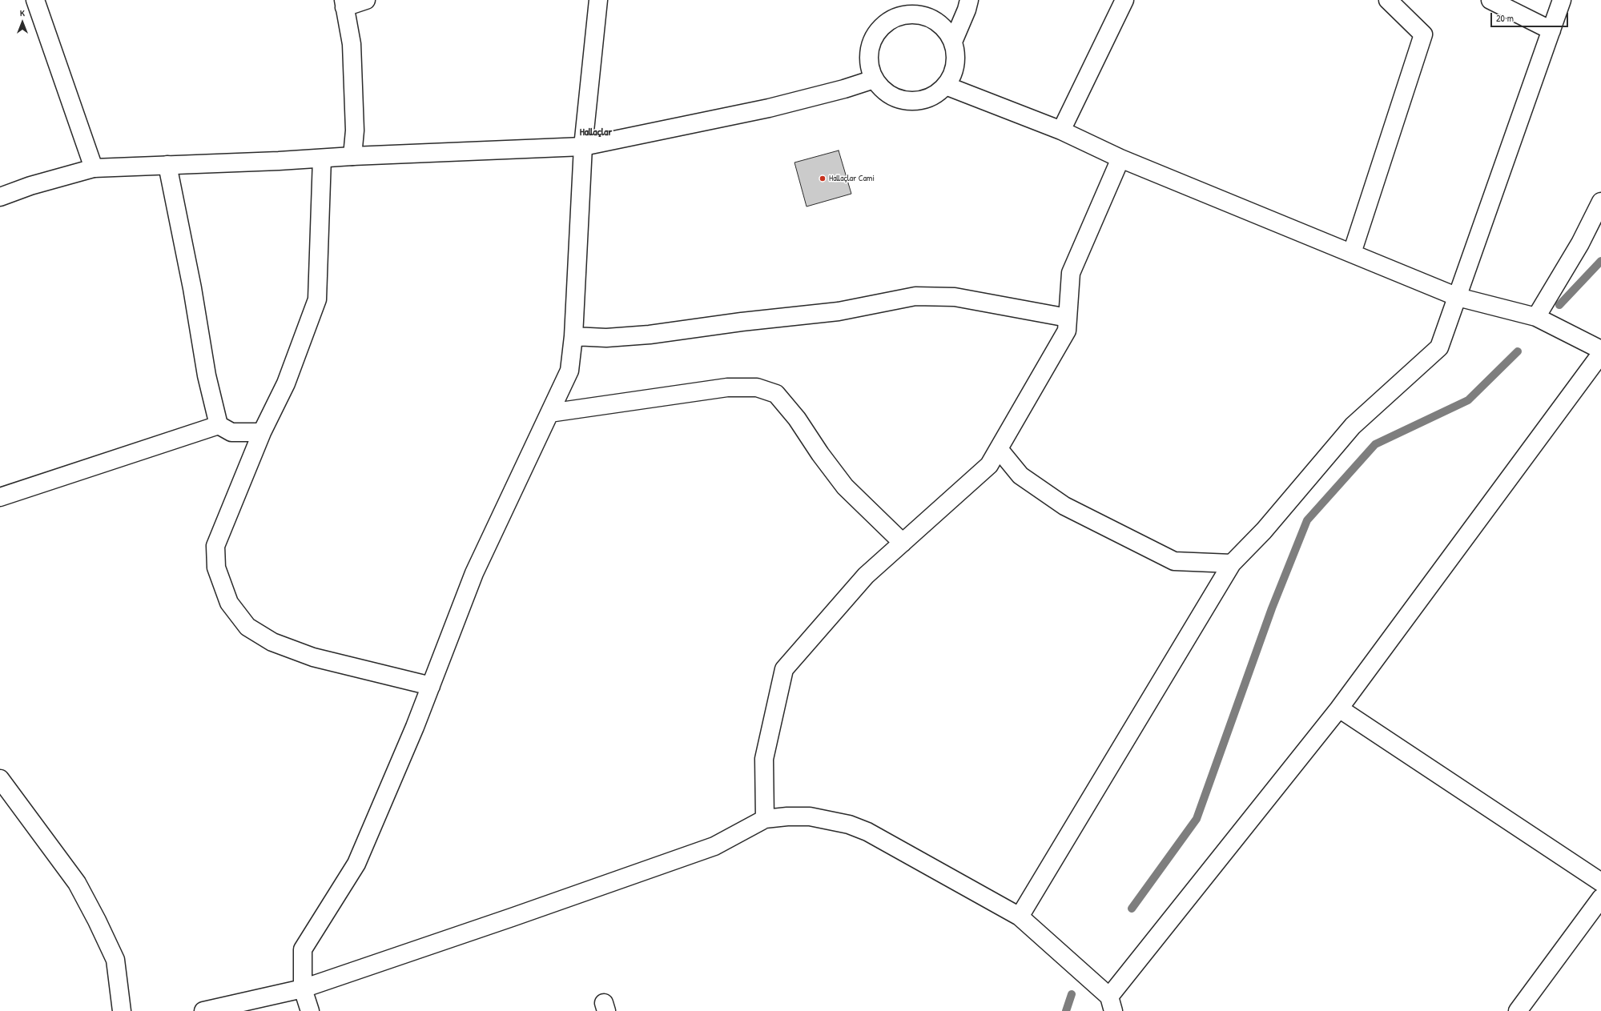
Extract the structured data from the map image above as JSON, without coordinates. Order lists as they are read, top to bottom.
{
  "districts": ["Hallaçlar"],
  "places": ["Hallaçlar Cami"],
  "scale_bar": "20 m",
  "north": "top"
}
